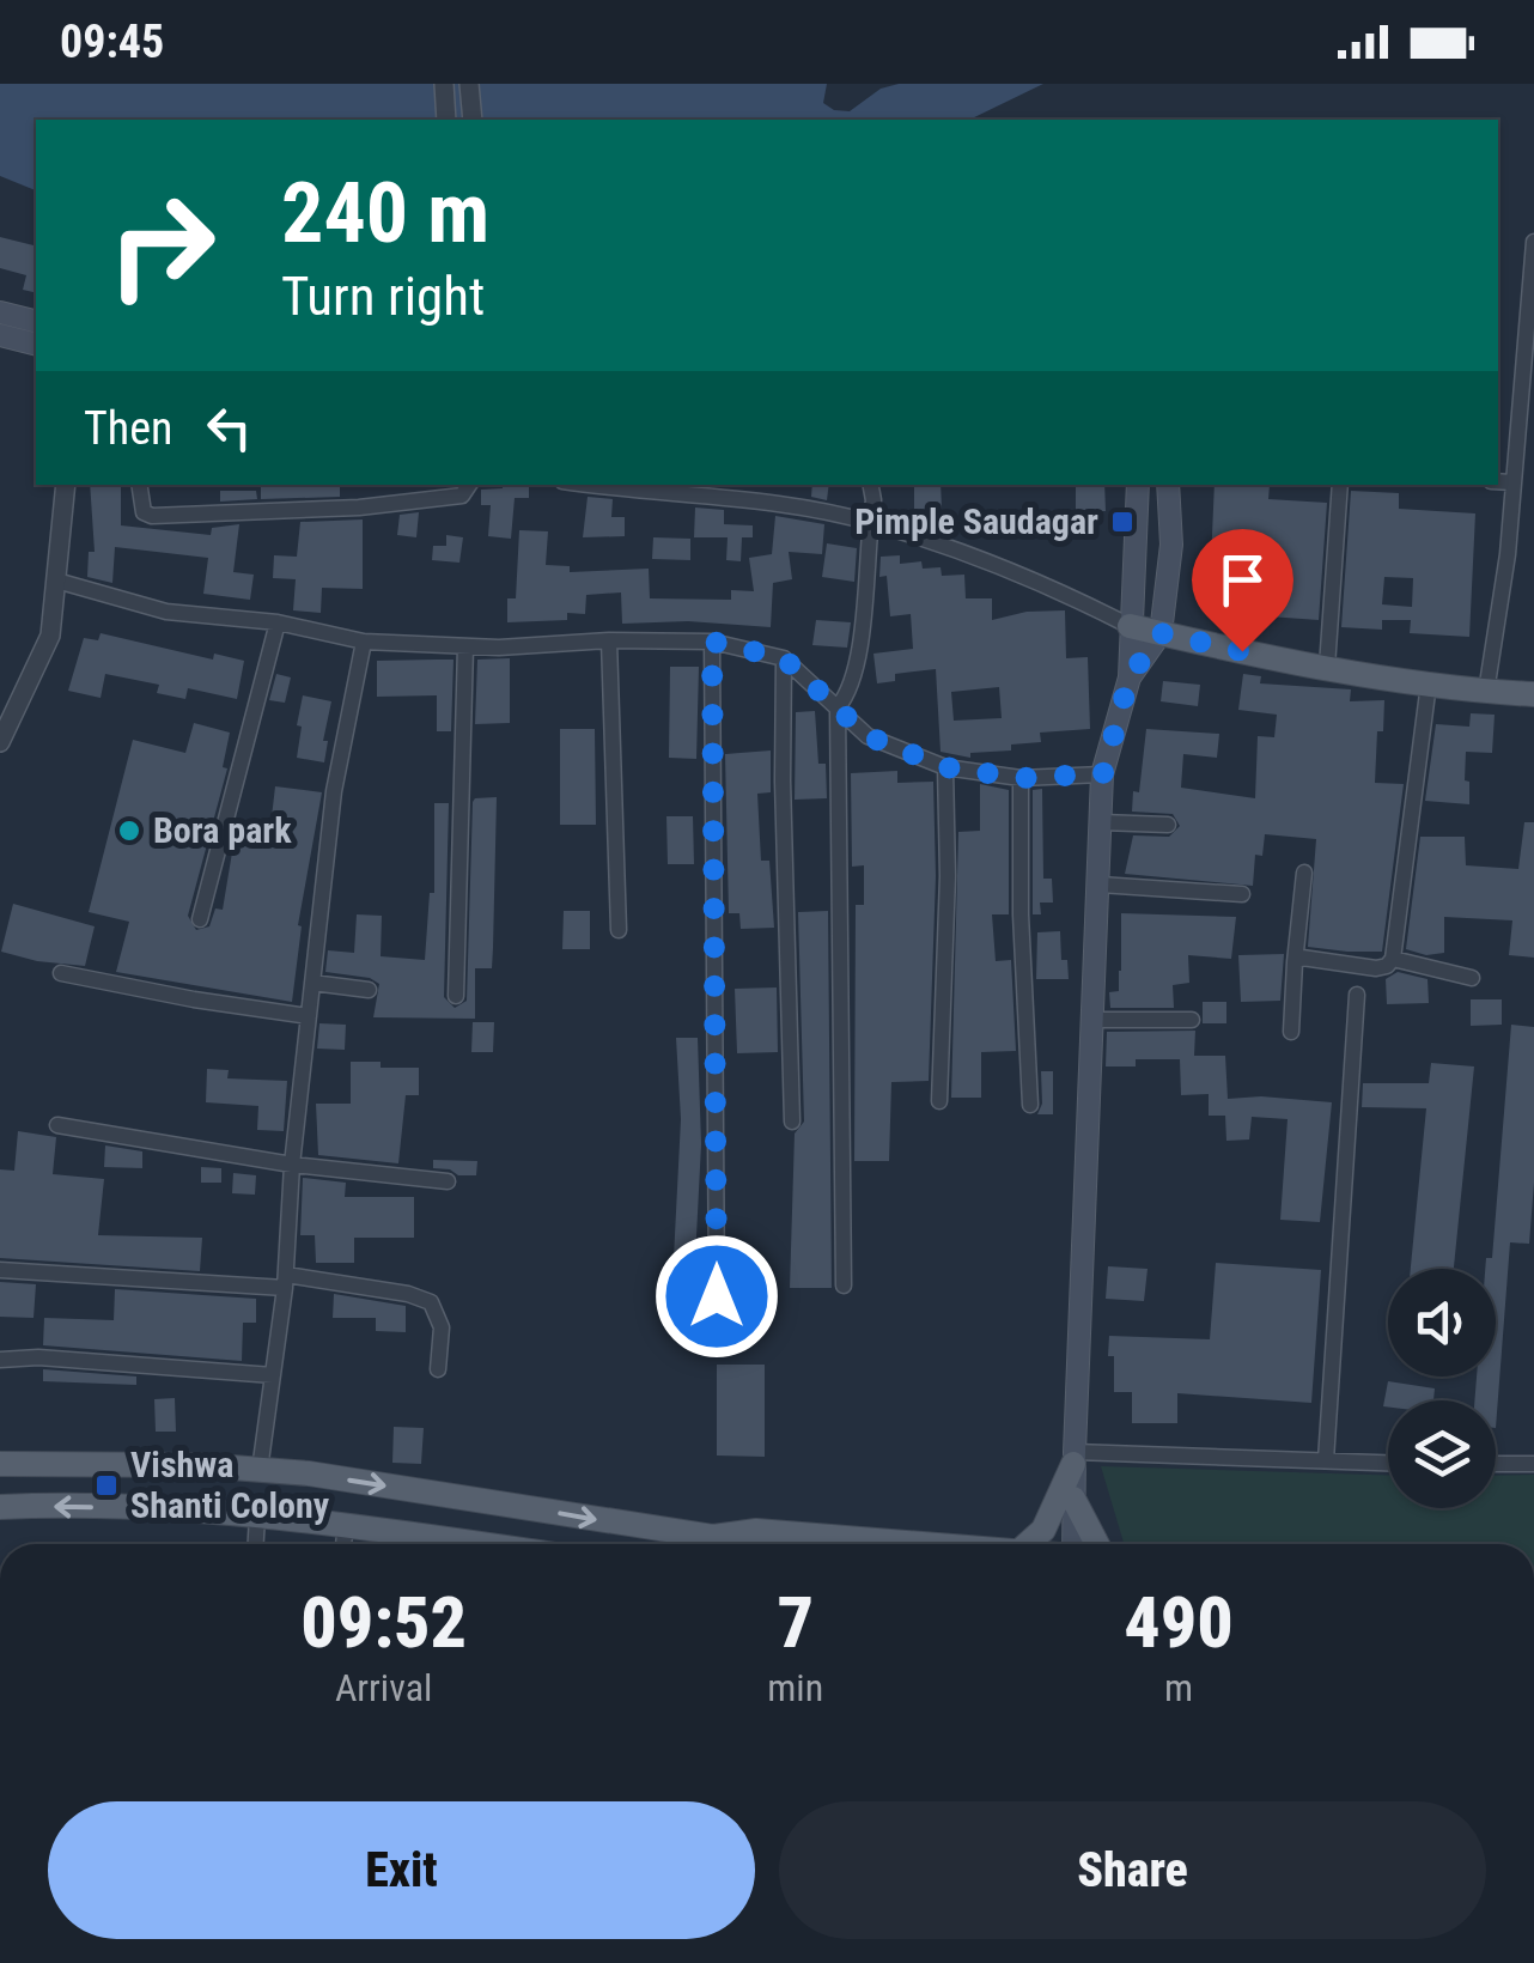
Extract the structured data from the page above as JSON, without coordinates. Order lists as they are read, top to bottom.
{
  "places": {
    "transit": ["Pimple Saudagar", "Vishwa Shanti Colony"],
    "other": ["Bora park"]
  },
  "page": {
    "status": "09:45",
    "turn": ["240 m", "Turn right"],
    "then": "Then",
    "eta": [
      "09:52",
      "Arrival",
      "7",
      "min",
      "490",
      "m"
    ],
    "buttons": ["Exit", "Share"]
  }
}
